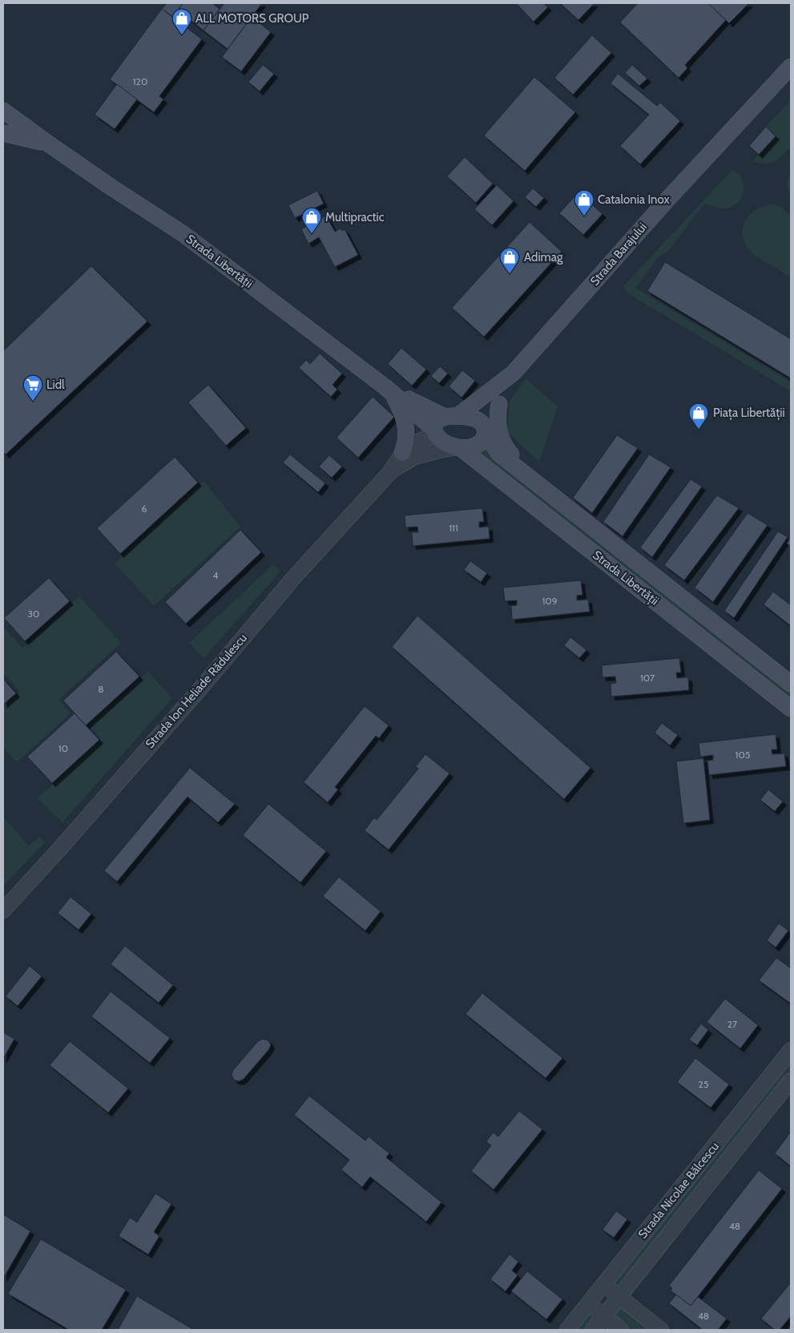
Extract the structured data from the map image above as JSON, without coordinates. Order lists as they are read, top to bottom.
{
  "streets": {
    "main road": ["Strada Barajului", "Strada Libertății"],
    "street": ["Strada Ion Heliade Rădulescu", "Strada Nicolae Bălcescu"]
  },
  "crossings": [
    ["Strada Barajului", "Strada Libertății"],
    ["Strada Barajului", "Strada Ion Heliade Rădulescu"],
    ["Strada Libertății", "Strada Ion Heliade Rădulescu"]
  ],
  "places": {
    "shop": [
      "ALL MOTORS GROUP",
      "Catalonia Inox",
      "Multipractic",
      "Adimag",
      "Piața Libertății"
    ],
    "supermarket": ["Lidl"]
  },
  "house_numbers": [
    "120",
    "6",
    "111",
    "4",
    "109",
    "30",
    "107",
    "8",
    "10",
    "105",
    "27",
    "25",
    "48",
    "48"
  ]
}
